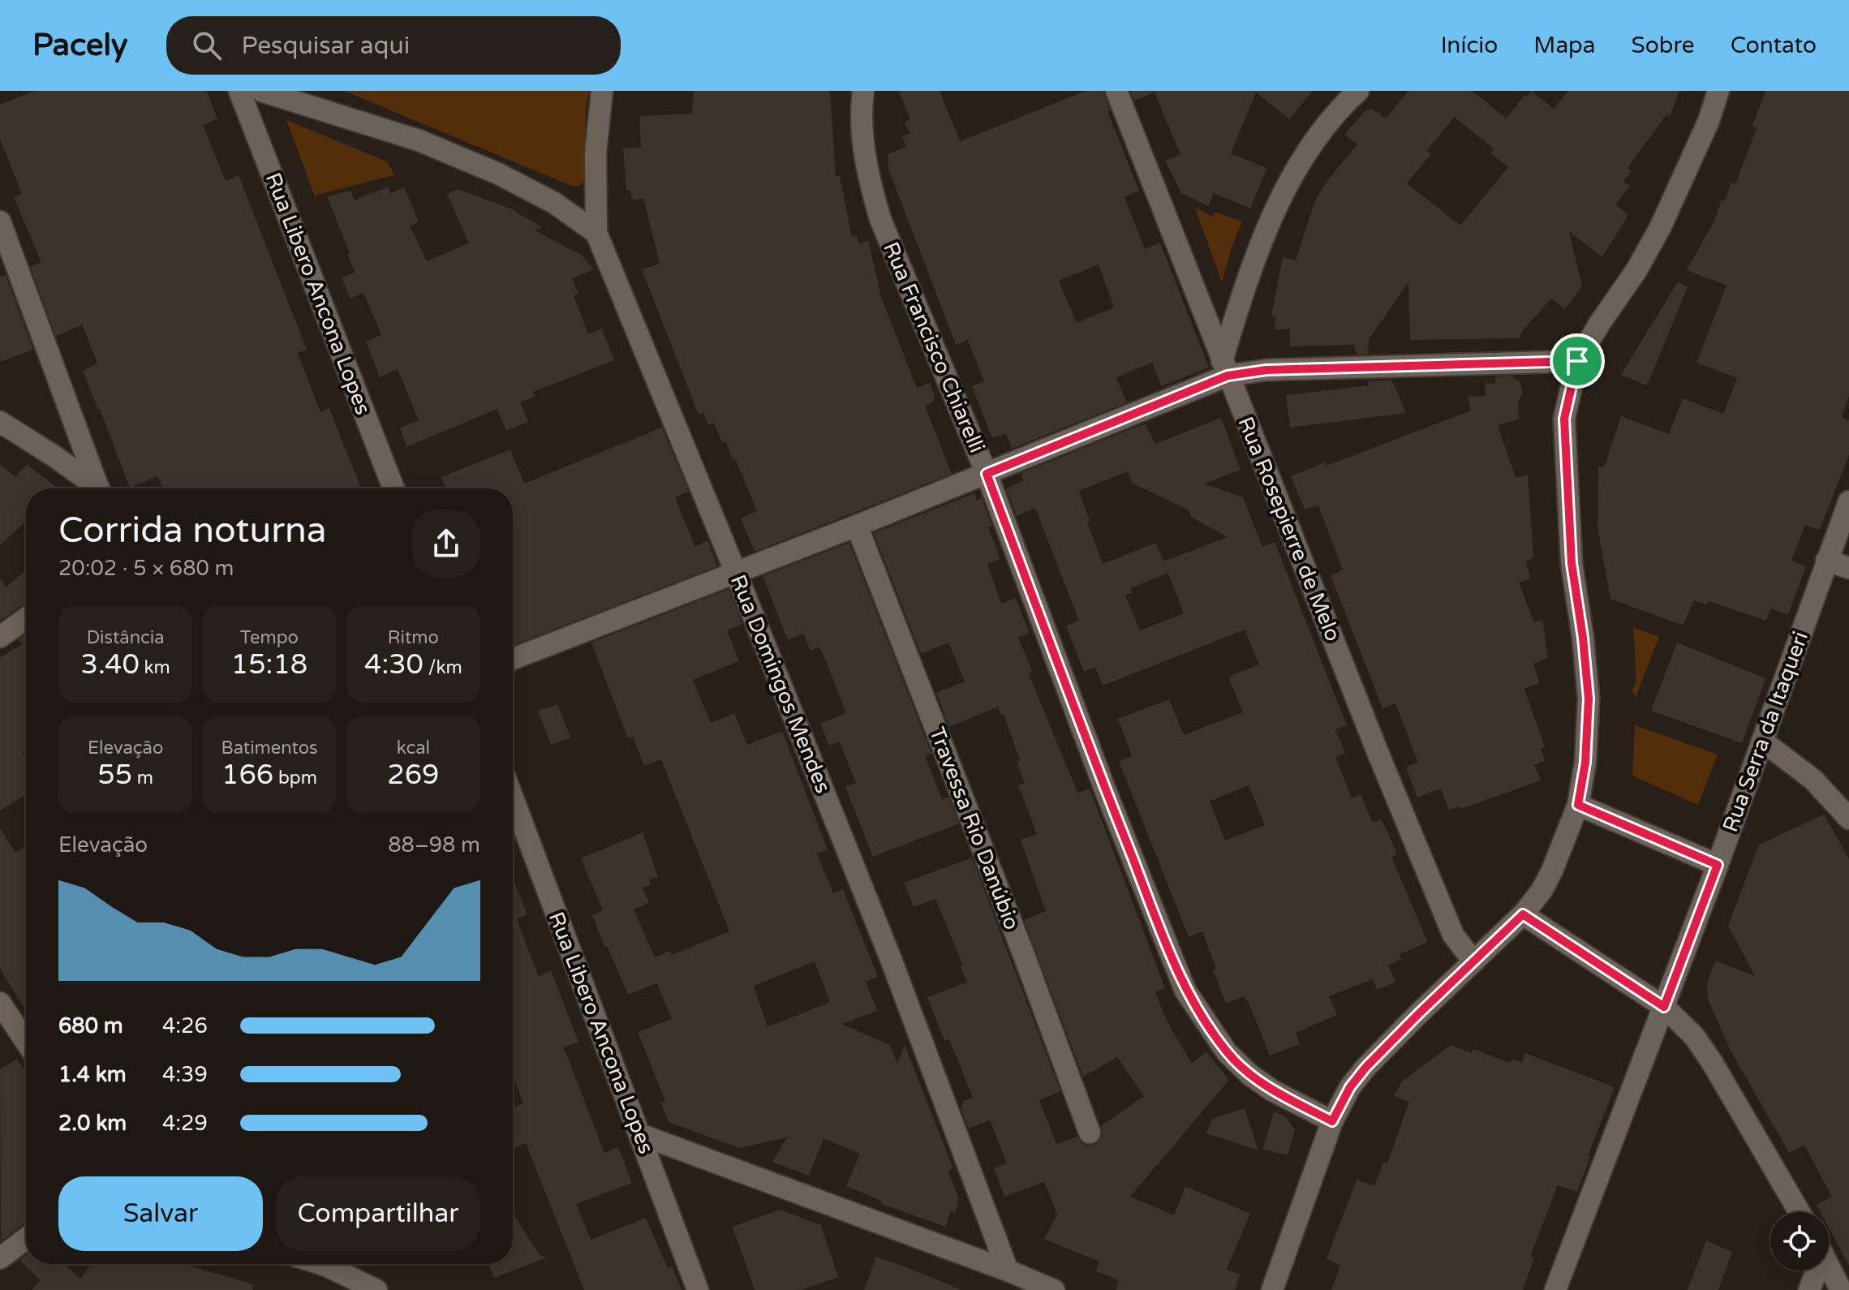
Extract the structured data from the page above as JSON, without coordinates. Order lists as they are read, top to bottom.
{
  "streets": {
    "street": [
      "Rua Libero Ancona Lopes",
      "Rua Francisco Chiarelli",
      "Rua Rosepierre de Melo",
      "Rua Domingos Mendes",
      "Rua Serra da Itaqueri",
      "Travessa Rio Danúbio"
    ]
  },
  "page": {
    "header": "Pacely",
    "search": "Pesquisar aqui",
    "nav": [
      "Início",
      "Mapa",
      "Sobre",
      "Contato"
    ],
    "heading": ["Corrida noturna", "20:02 · 5 × 680 m"],
    "stats": [
      ["Distância", "3.40 km"],
      ["Tempo", "15:18"],
      ["Ritmo", "4:30 /km"],
      ["Elevação", "55 m"],
      ["Batimentos", "166 bpm"],
      ["kcal", "269"]
    ],
    "chart": ["Elevação", "88–98 m"],
    "list": [
      {
        "name": "680 m",
        "note": "4:26"
      },
      {
        "name": "1.4 km",
        "note": "4:39"
      },
      {
        "name": "2.0 km",
        "note": "4:29"
      }
    ],
    "buttons": ["Salvar", "Compartilhar"]
  }
}
